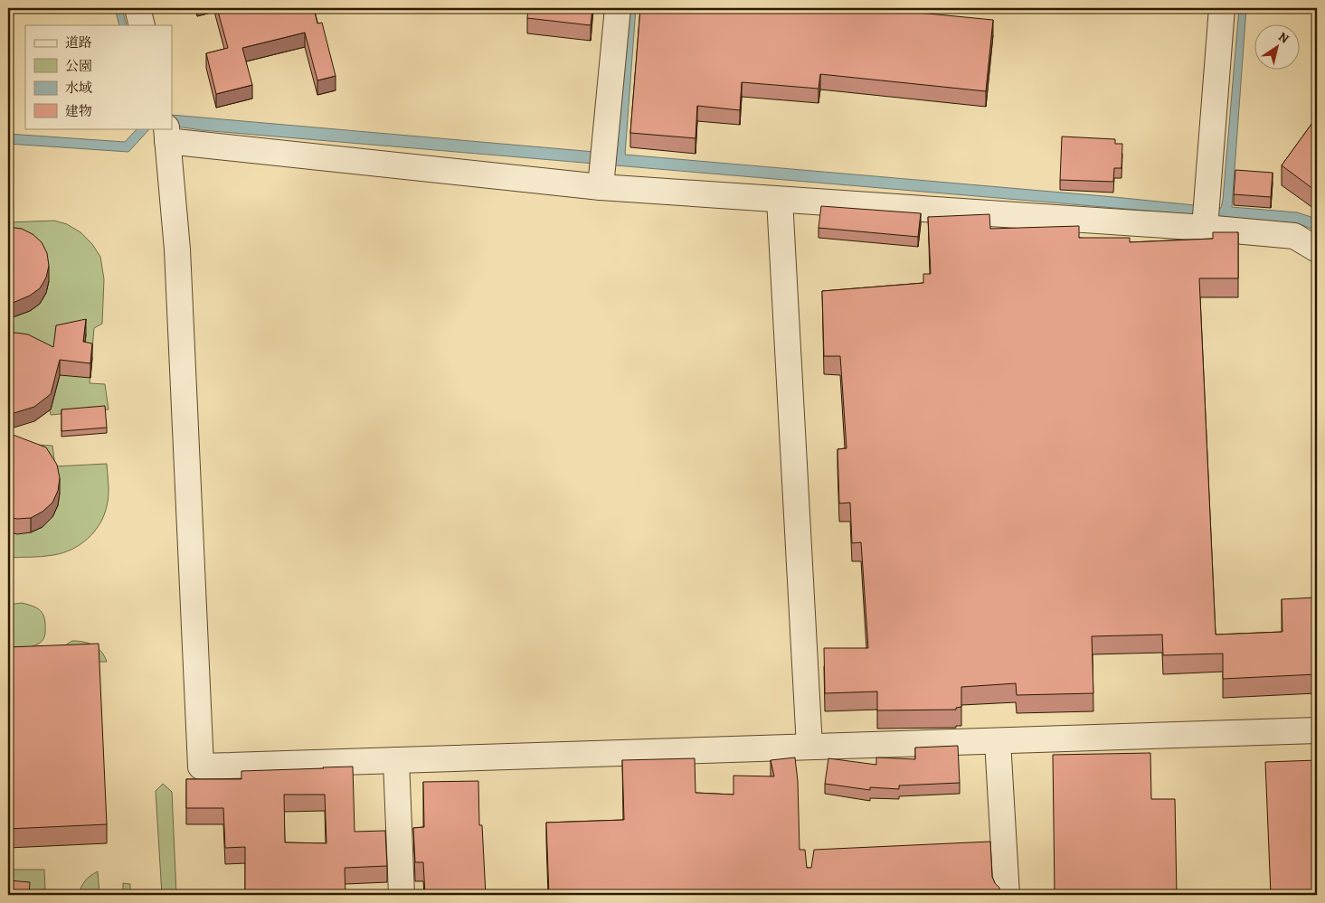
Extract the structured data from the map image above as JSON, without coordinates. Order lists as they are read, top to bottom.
{
  "legend": [
    "道路",
    "公園",
    "水域",
    "建物"
  ],
  "north": "top right"
}
